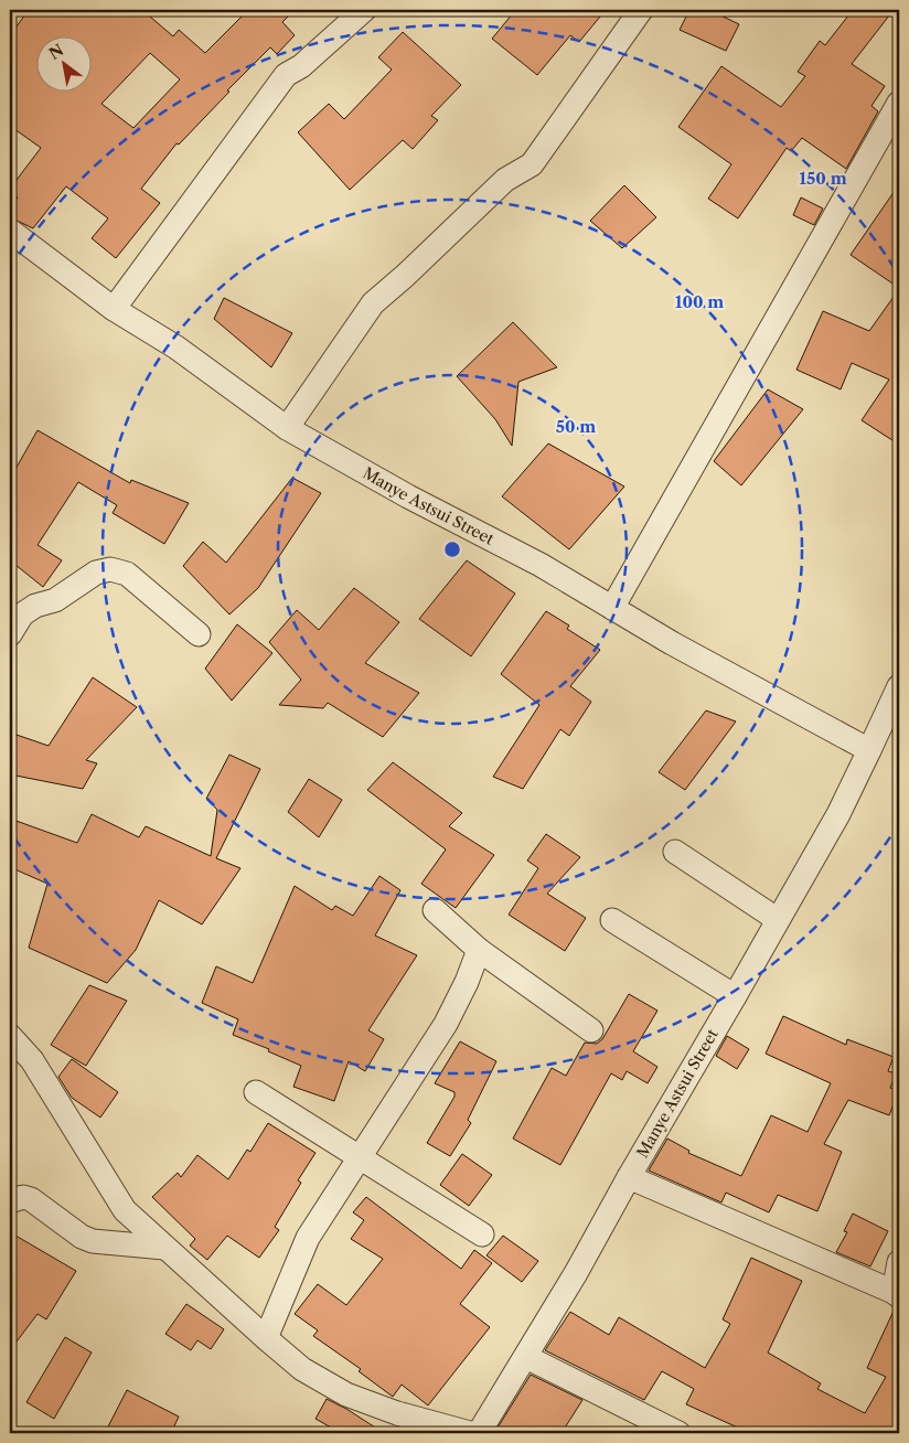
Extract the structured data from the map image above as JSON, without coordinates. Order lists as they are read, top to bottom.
{
  "streets": {
    "street": ["Manye Astsui Street"]
  },
  "north": "top left",
  "rings": ["150 m", "100 m", "50 m"]
}
